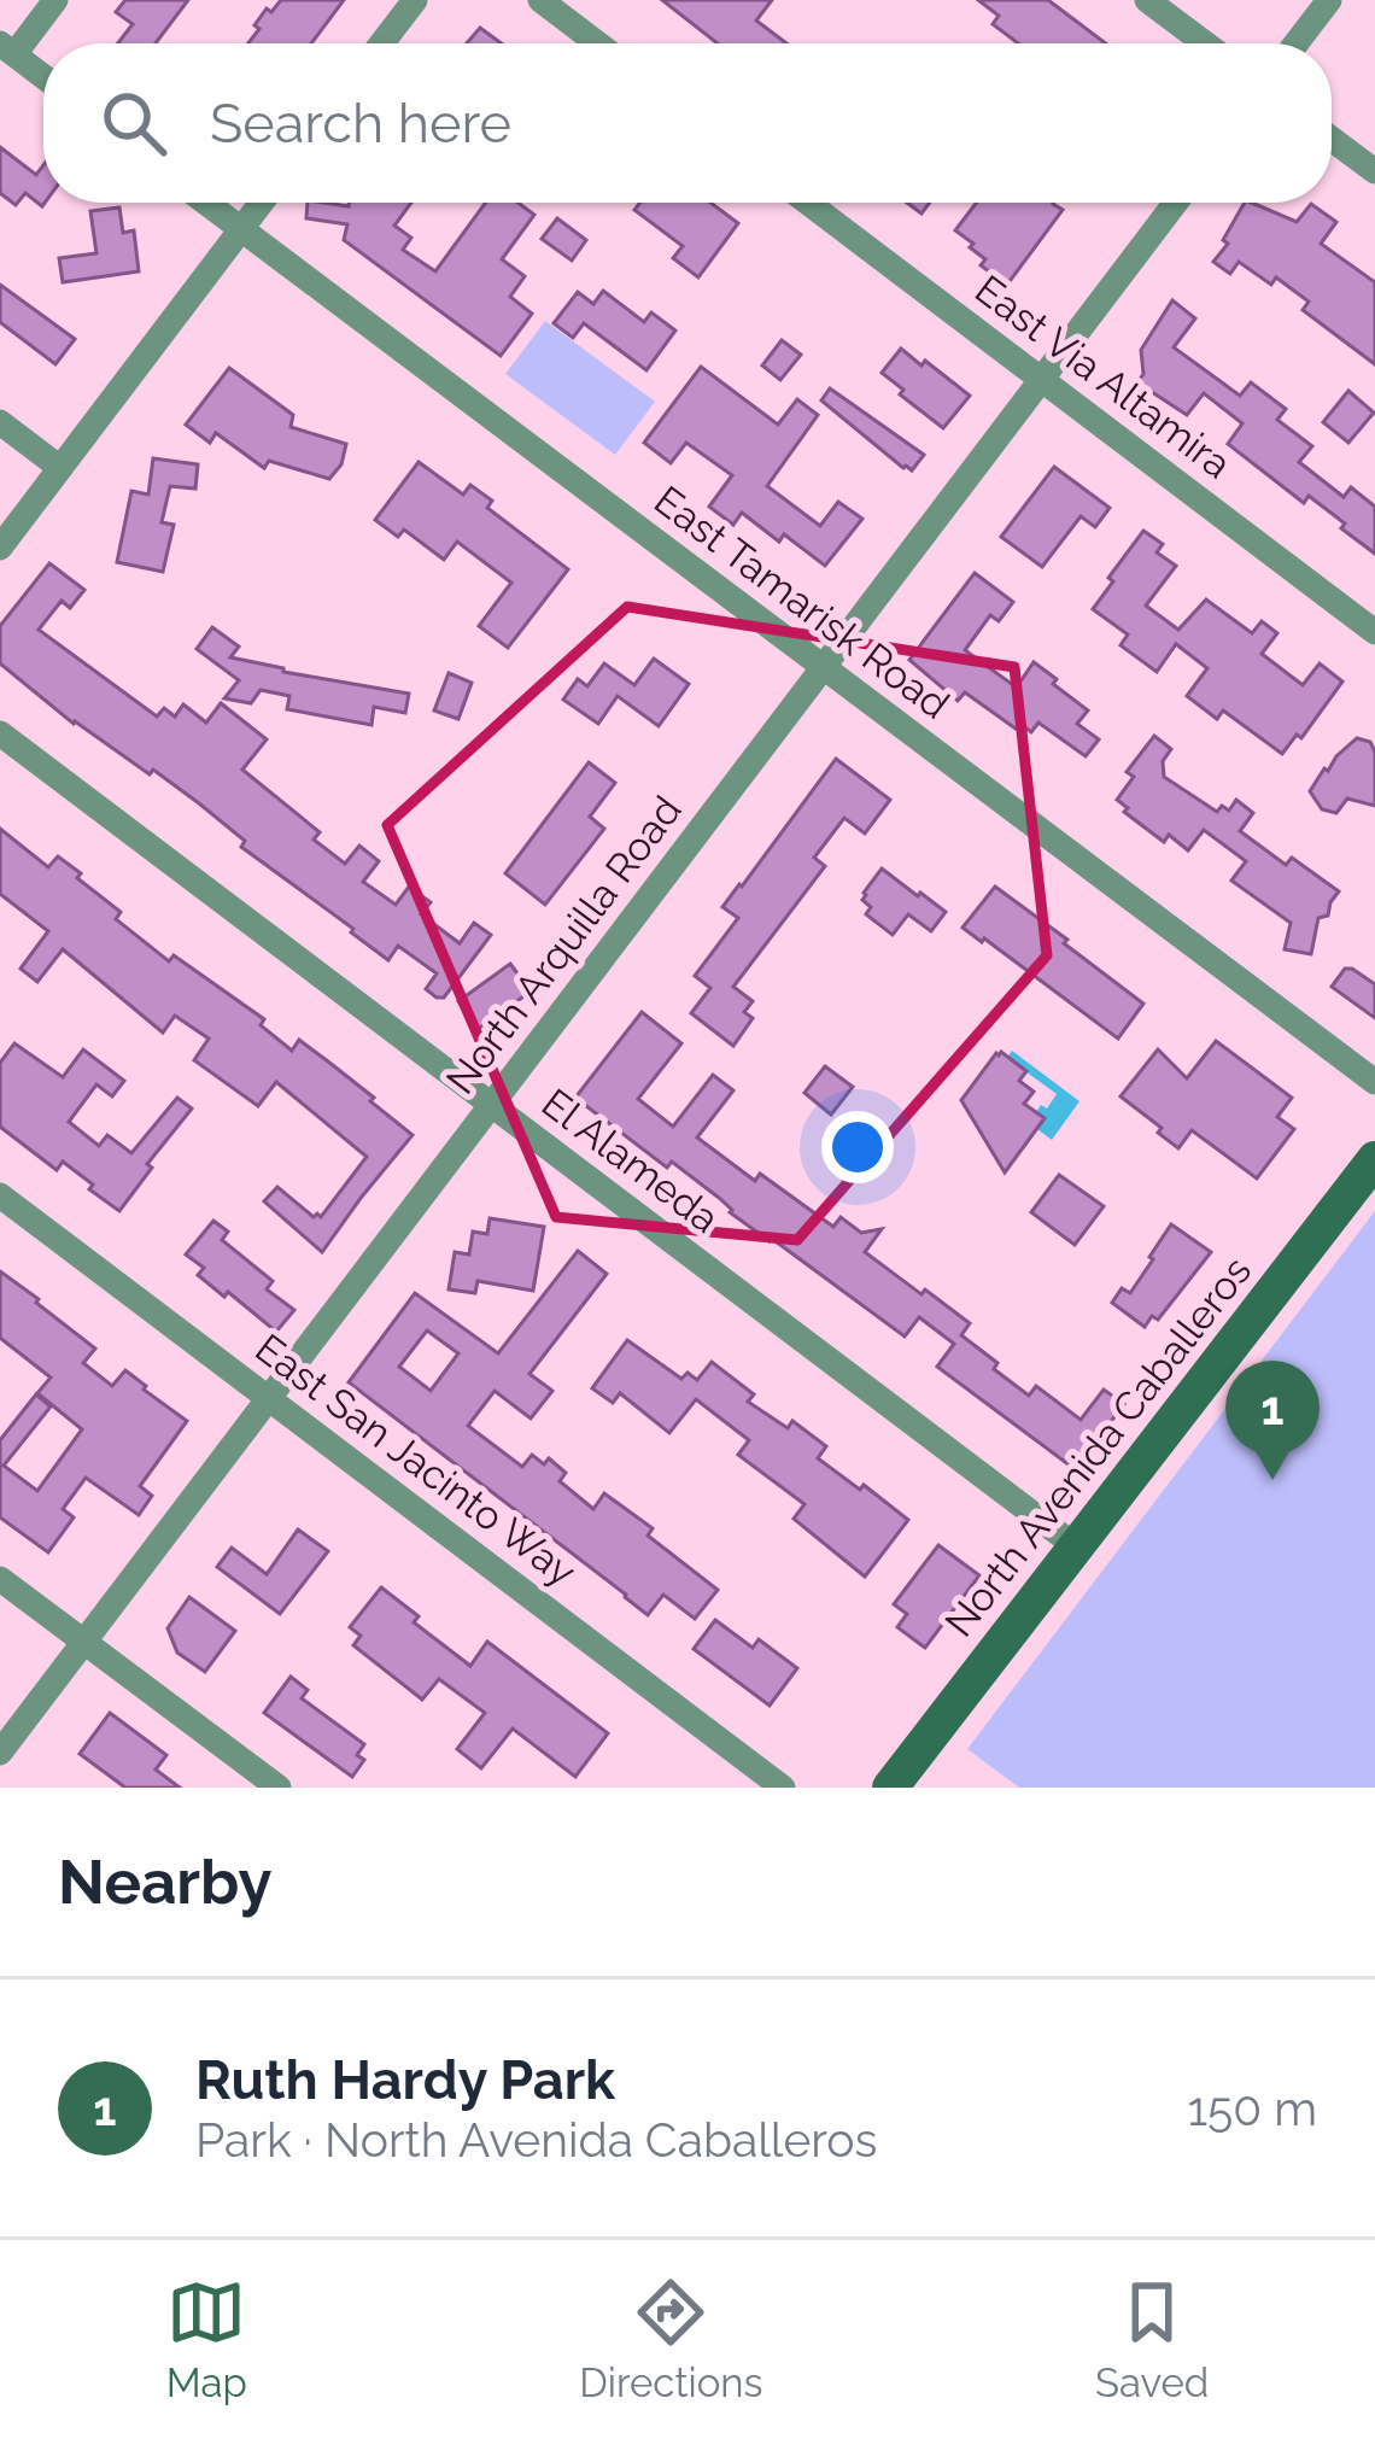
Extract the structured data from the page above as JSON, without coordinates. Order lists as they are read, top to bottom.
{
  "streets": {
    "street": [
      "East Via Altamira",
      "East Tamarisk Road",
      "North Arquilla Road",
      "El Alameda",
      "North Avenida Caballeros",
      "East San Jacinto Way"
    ]
  },
  "crossings": [
    ["East Via Altamira", "North Arquilla Road"],
    ["East Tamarisk Road", "North Arquilla Road"],
    ["North Arquilla Road", "El Alameda"],
    ["North Arquilla Road", "East San Jacinto Way"],
    ["El Alameda", "North Avenida Caballeros"]
  ],
  "page": {
    "search": "Search here",
    "pins": "1",
    "heading": "Nearby",
    "list": [
      {
        "mark": "1",
        "name": "Ruth Hardy Park",
        "note": "Park · North Avenida Caballeros",
        "value": "150 m"
      }
    ],
    "nav": ["Map", "Directions", "Saved"]
  }
}
